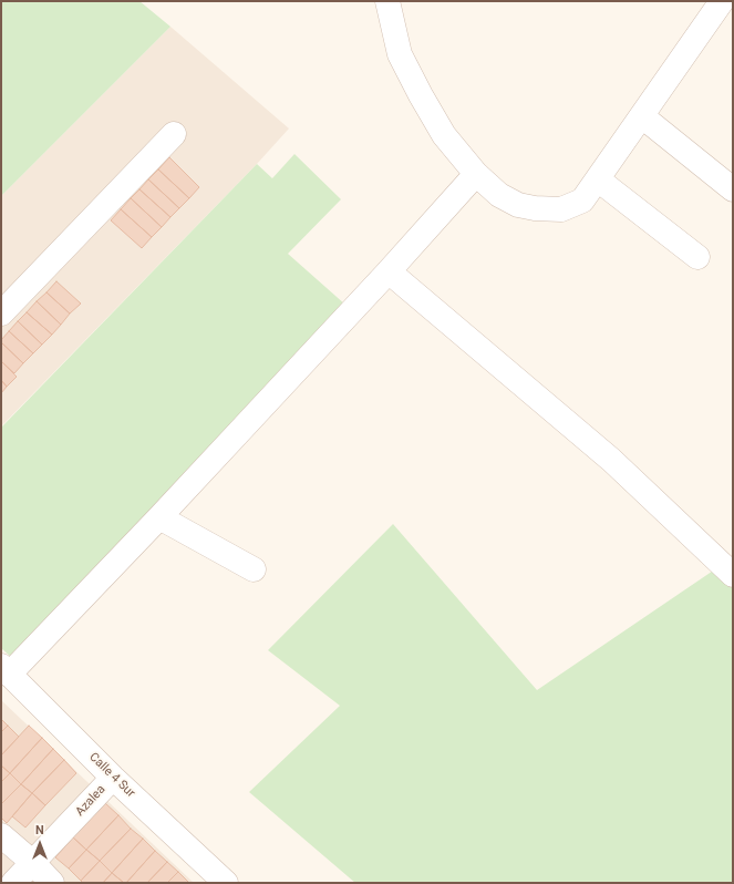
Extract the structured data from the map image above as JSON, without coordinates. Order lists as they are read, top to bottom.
{
  "streets": {
    "street": ["Calle 4 Sur", "Azalea"]
  },
  "crossings": [
    ["Calle 4 Sur", "Azalea"]
  ],
  "north": "top"
}
